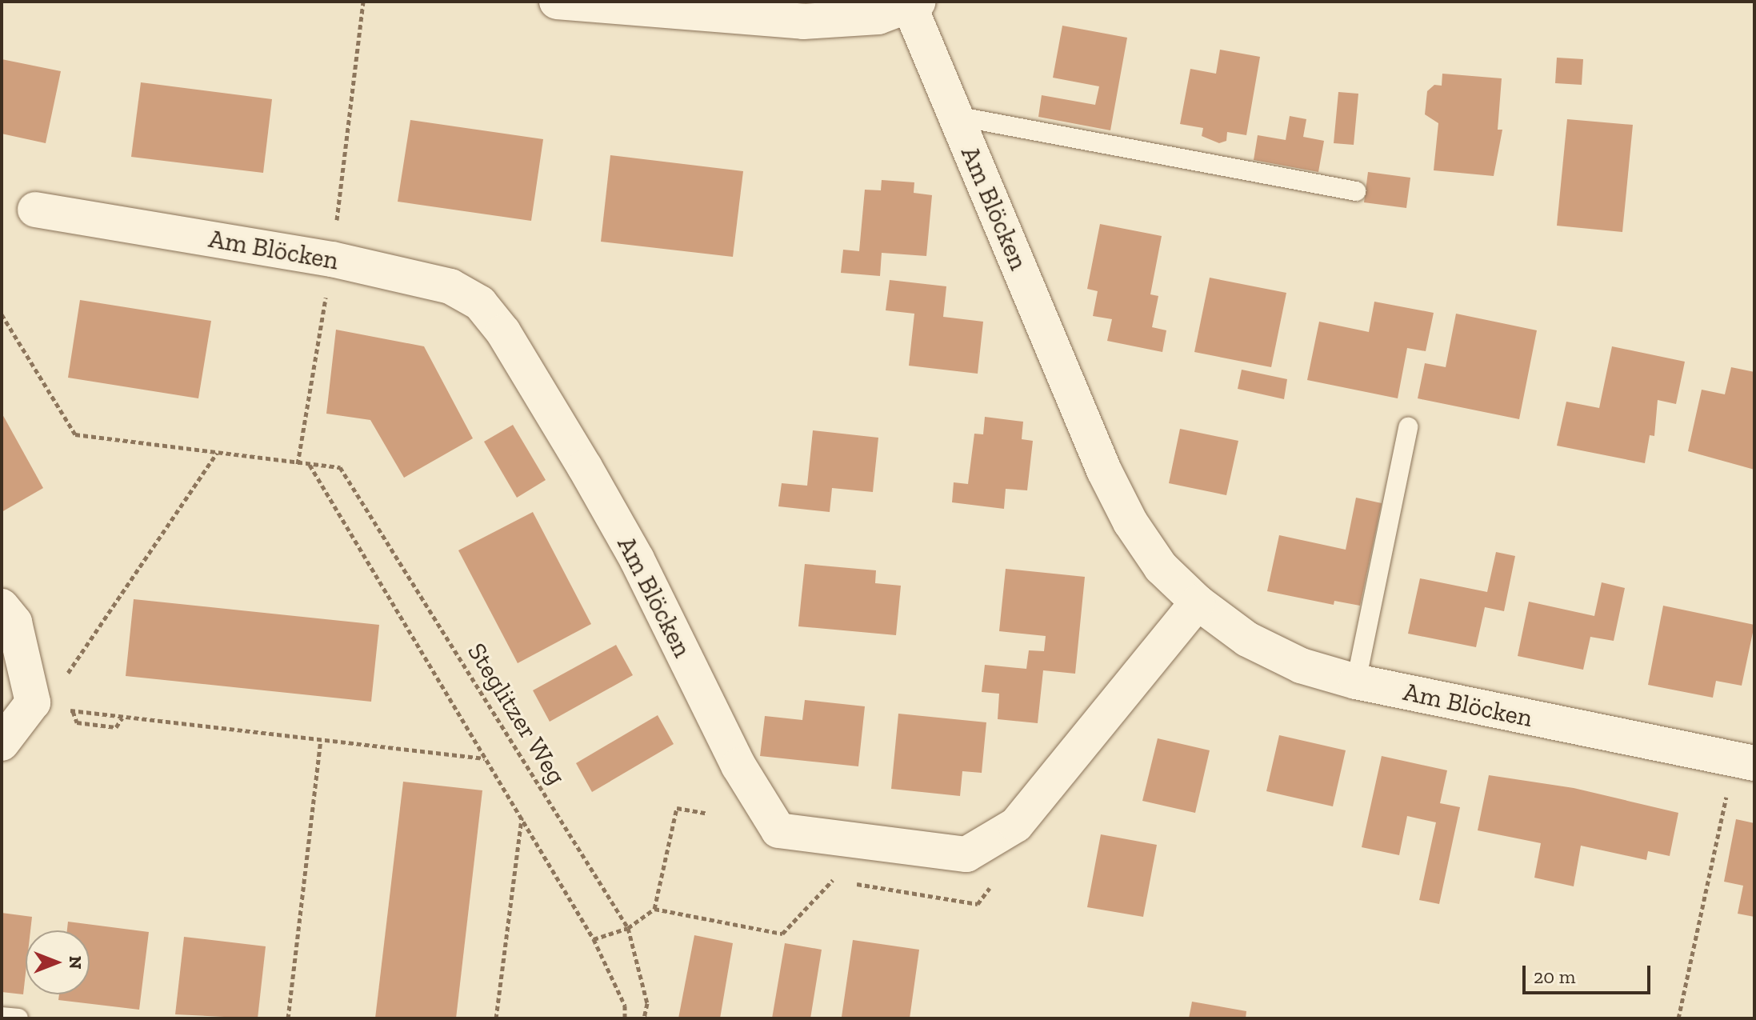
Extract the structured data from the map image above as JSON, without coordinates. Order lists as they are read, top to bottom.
{
  "streets": {
    "street": ["Am Blöcken"],
    "path": ["Steglitzer Weg"]
  },
  "scale_bar": "20 m",
  "north": "right"
}
